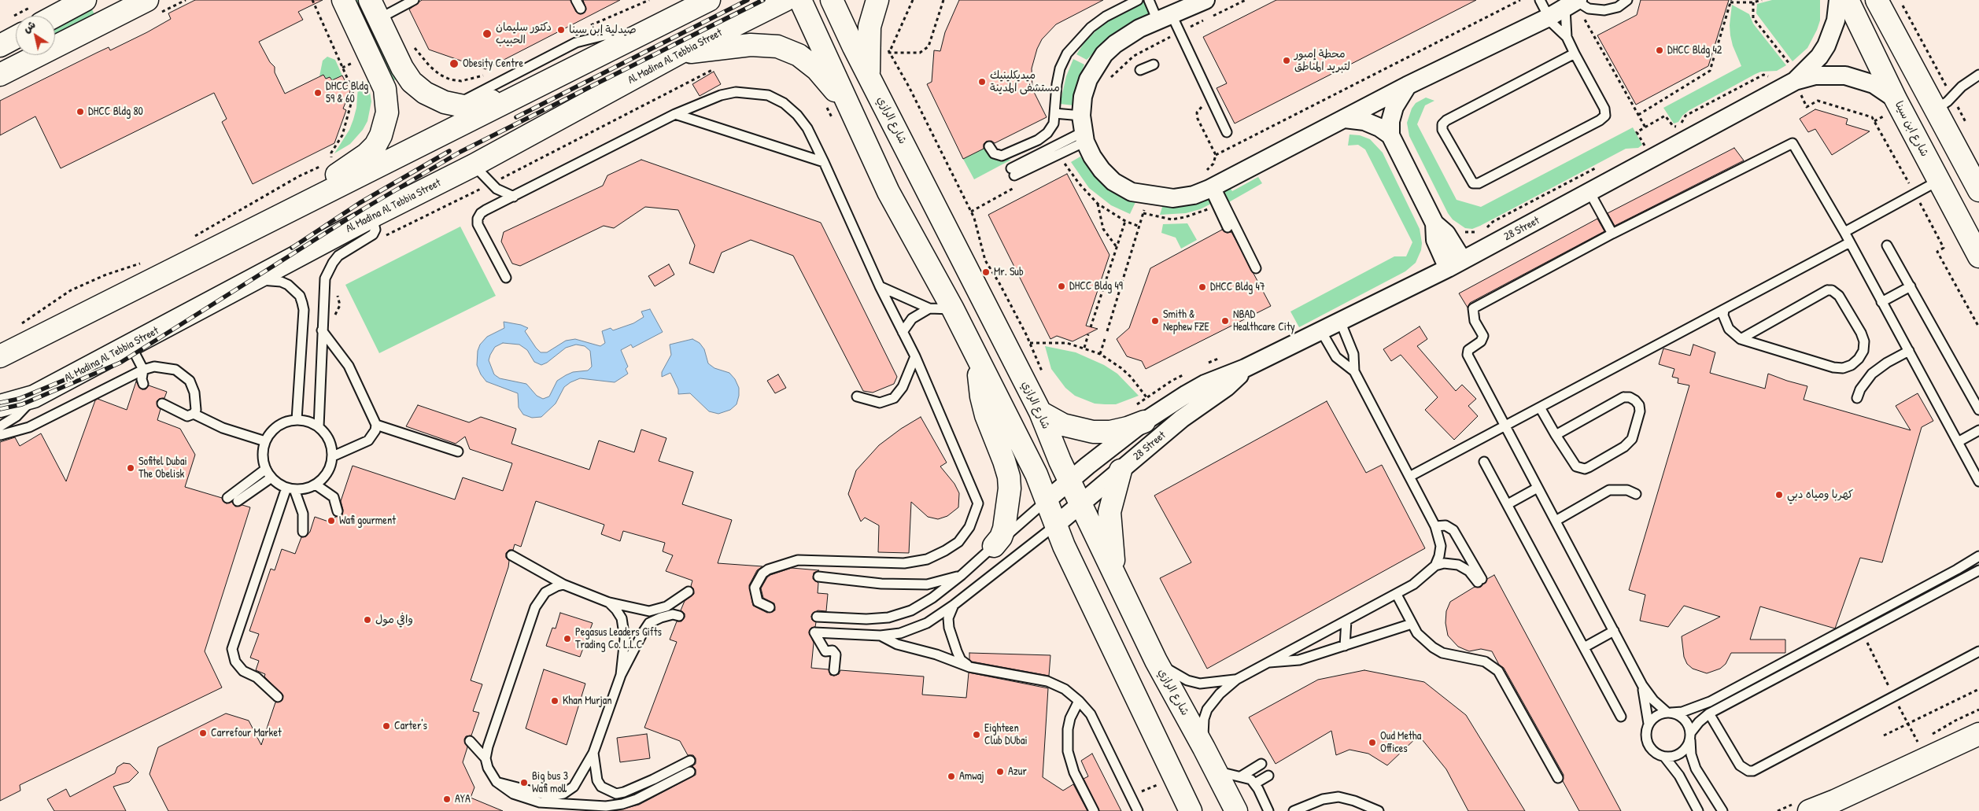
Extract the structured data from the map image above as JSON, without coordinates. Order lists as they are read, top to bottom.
{
  "streets": {
    "main road": ["Al Madina Al Tebbia Street", "شارع الرازي", "شارع ابن سينا"],
    "street": ["28 Street"]
  },
  "crossings": [
    ["شارع الرازي", "28 Street"]
  ],
  "places": [
    "صيدلية إبن سينا",
    "دكتور سليمان الحبيب",
    "DHCC Bldg 42",
    "محطة إمبور لتبريد المناطق",
    "Obesity Centre",
    "ميديكلينيك مستشفى المدينة",
    "DHCC Bldg 59 & 60",
    "DHCC Bldg 80",
    "Mr. Sub",
    "DHCC Bldg 49",
    "DHCC Bldg 47",
    "Smith & Nephew FZE",
    "NBAD Healthcare City",
    "Sofitel Dubai The Obelisk",
    "كهربا ومياه دبي",
    "Wafi gourment",
    "وافي مول",
    "Pegasus Leaders Gifts Trading Co. L.L.C",
    "Khan Murjan",
    "Carter's",
    "Carrefour Market",
    "Eighteen Club DUbai",
    "Oud Metha Offices",
    "Azur",
    "Amwaj",
    "Big bus 3 Wafi moll",
    "AYA"
  ],
  "north": "top left"
}
